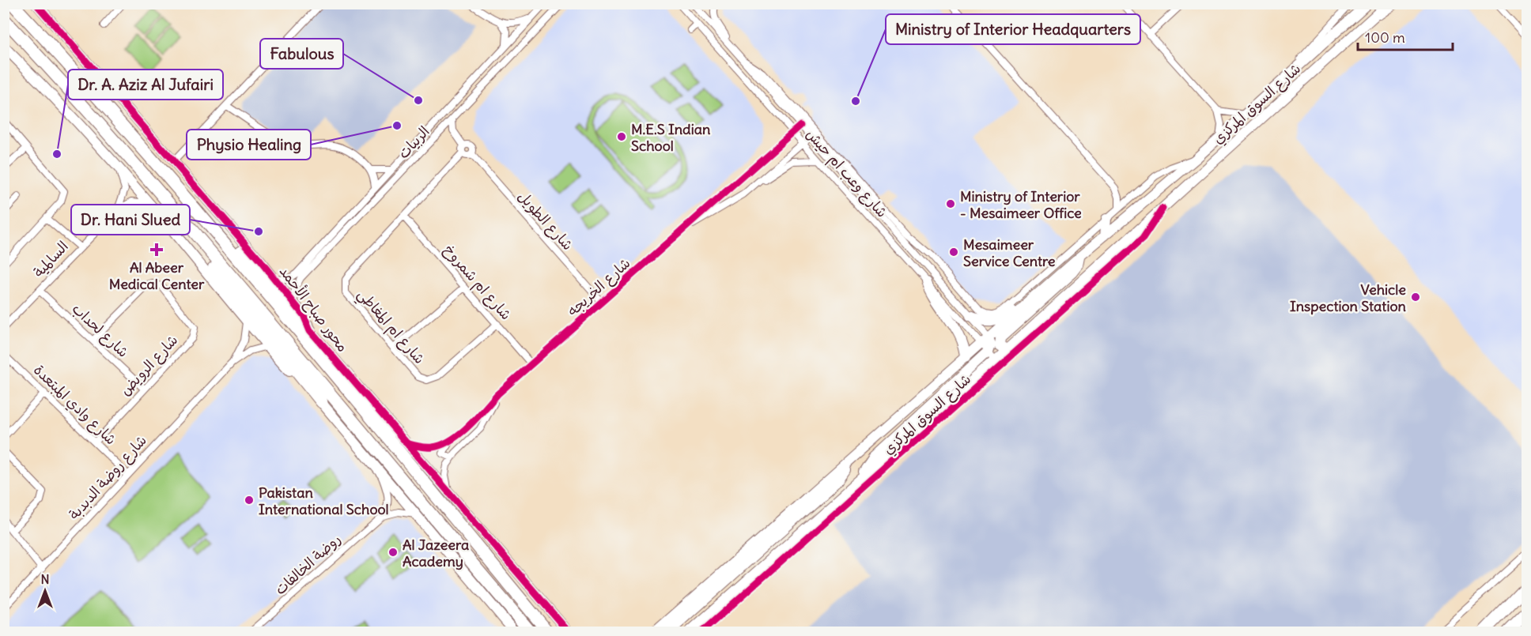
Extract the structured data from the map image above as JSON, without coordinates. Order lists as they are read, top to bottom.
{
  "streets": {
    "highway": ["محور صباح الأحمد"],
    "main road": ["شارع السوق المركزي"],
    "street": [
      "الربيات",
      "شارع وعب ام حيش",
      "شارع الطويل",
      "السالمية",
      "شارع ام شمروخ",
      "شارع الخريجه",
      "شارع ام المغاطي",
      "شارع لحداب",
      "شارع الرويض",
      "شارع وادي المبتعدة",
      "شارع روضة الدبدبة",
      "روضة الخالفات"
    ]
  },
  "crossings": [
    ["شارع السوق المركزي", "شارع وعب ام حيش"],
    ["الربيات", "محور صباح الأحمد"],
    ["شارع وعب ام حيش", "شارع الخريجه"],
    ["شارع الطويل", "شارع الخريجه"],
    ["شارع الطويل", "شارع ام المغاطي"],
    ["السالمية", "شارع لحداب"],
    ["شارع ام شمروخ", "شارع الخريجه"],
    ["شارع ام شمروخ", "شارع ام المغاطي"],
    ["شارع الخريجه", "محور صباح الأحمد"],
    ["شارع لحداب", "شارع الرويض"],
    ["شارع الرويض", "شارع وادي المبتعدة"],
    ["شارع وادي المبتعدة", "شارع روضة الدبدبة"]
  ],
  "places": {
    "other": [
      "Fabulous",
      "Ministry of Interior Headquarters",
      "Physio Healing",
      "M.E.S Indian School",
      "Dr. A. Aziz Al Jufairi",
      "Ministry of Interior - Mesaimeer Office",
      "Dr. Hani Slued",
      "Mesaimeer Service Centre",
      "Vehicle Inspection Station",
      "Pakistan International School",
      "Al Jazeera Academy"
    ],
    "health": ["Al Abeer Medical Center"]
  },
  "scale_bar": "100 m",
  "north": "top"
}
